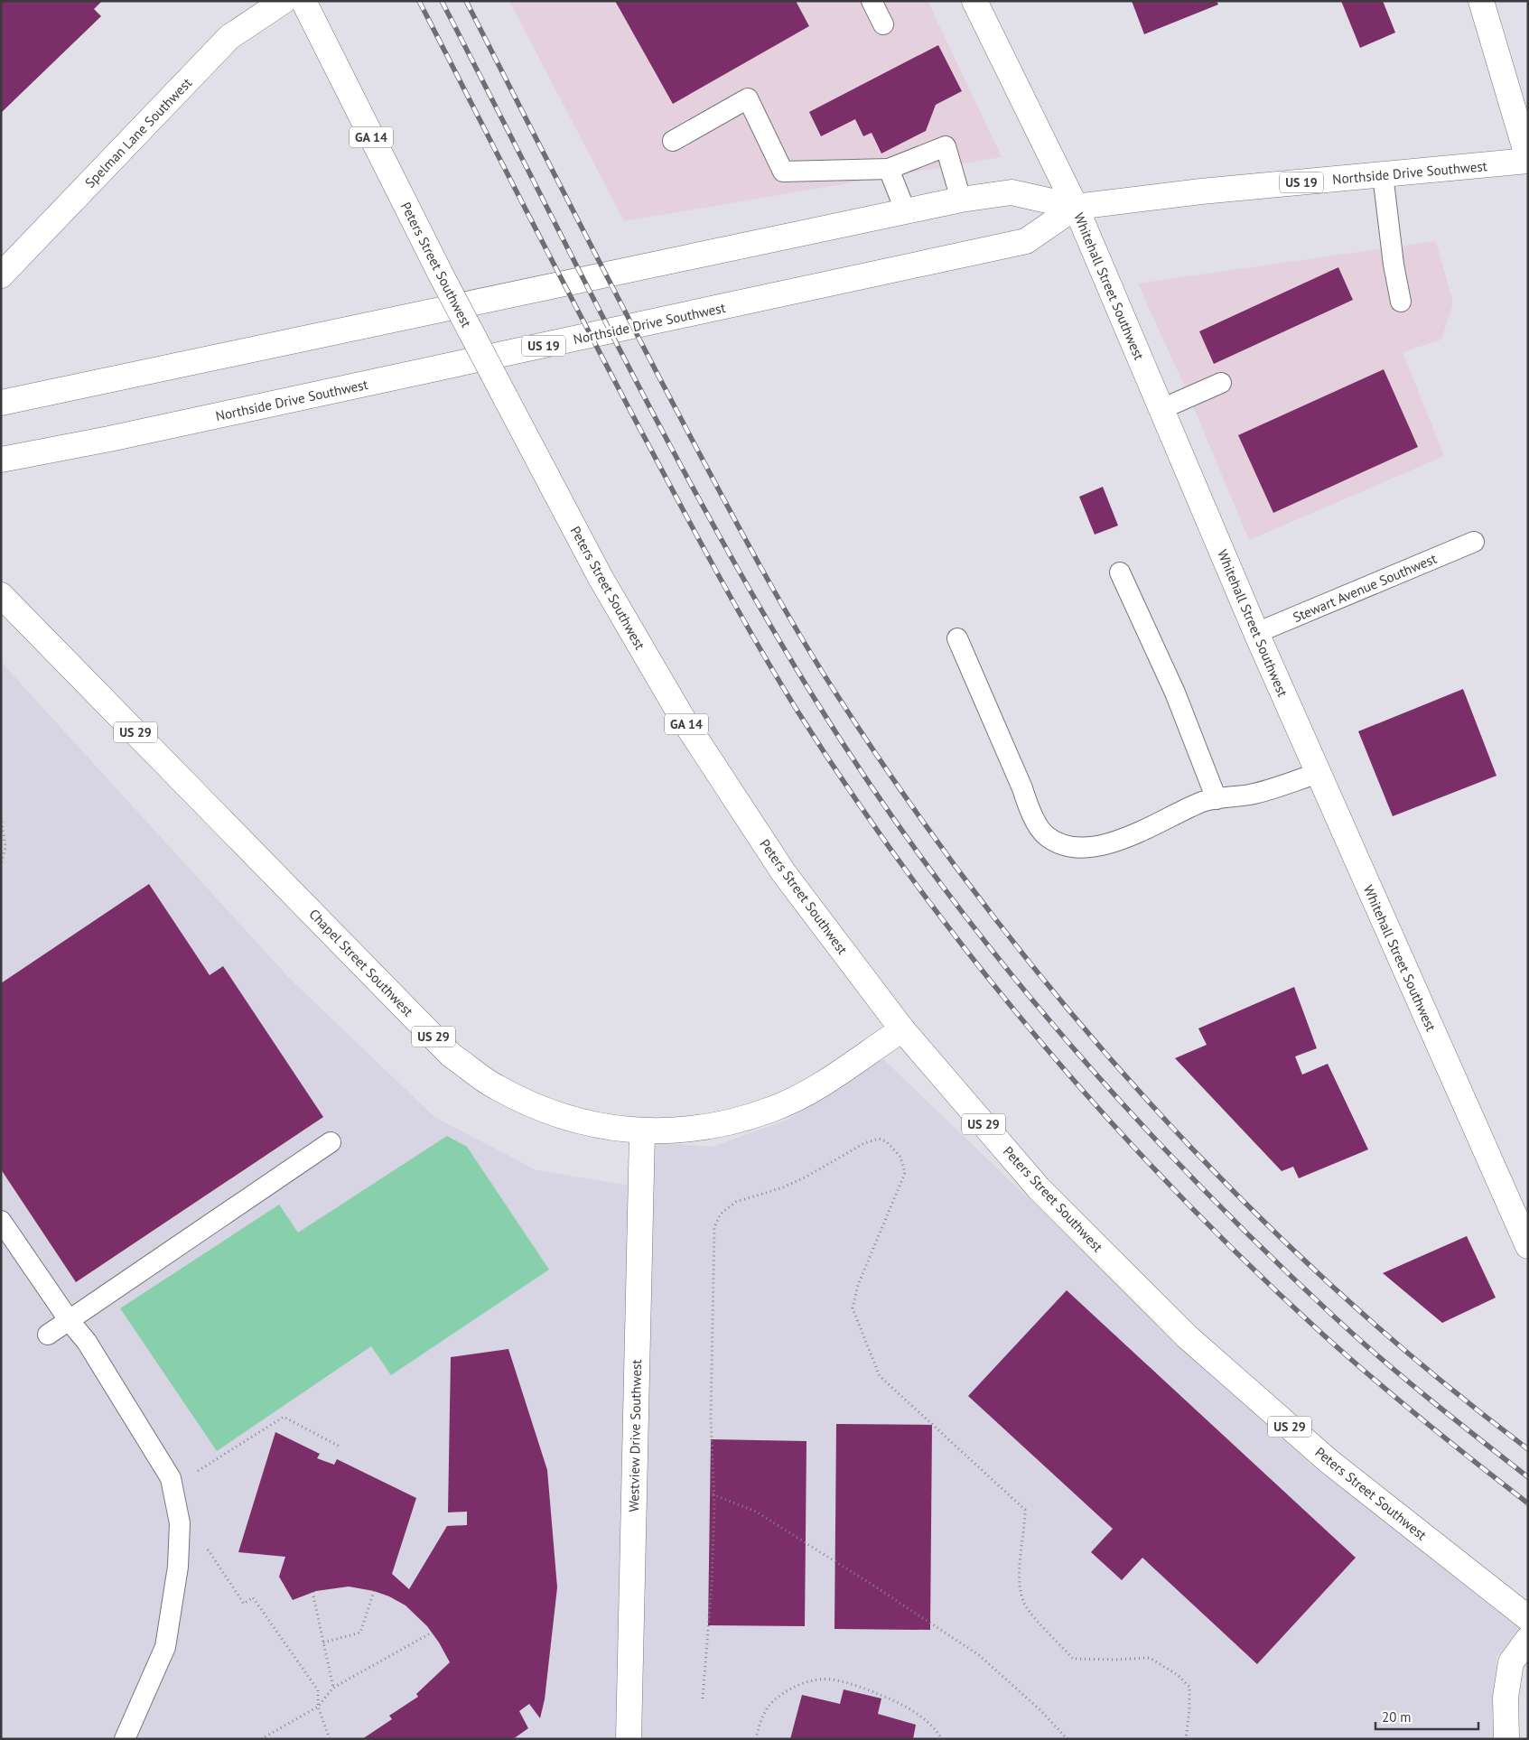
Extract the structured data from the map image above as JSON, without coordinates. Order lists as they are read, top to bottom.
{
  "streets": {
    "main road": [
      "Spelman Lane Southwest",
      "GA 14",
      "Northside Drive Southwest",
      "US 19",
      "Peters Street Southwest",
      "Whitehall Street Southwest",
      "US 29",
      "Chapel Street Southwest",
      "Westview Drive Southwest"
    ],
    "lane": ["Stewart Avenue Southwest"]
  },
  "crossings": [
    ["Northside Drive Southwest", "Whitehall Street Southwest"],
    ["Peters Street Southwest", "Chapel Street Southwest"],
    ["Whitehall Street Southwest", "Stewart Avenue Southwest"],
    ["Chapel Street Southwest", "Westview Drive Southwest"]
  ],
  "scale_bar": "20 m"
}
